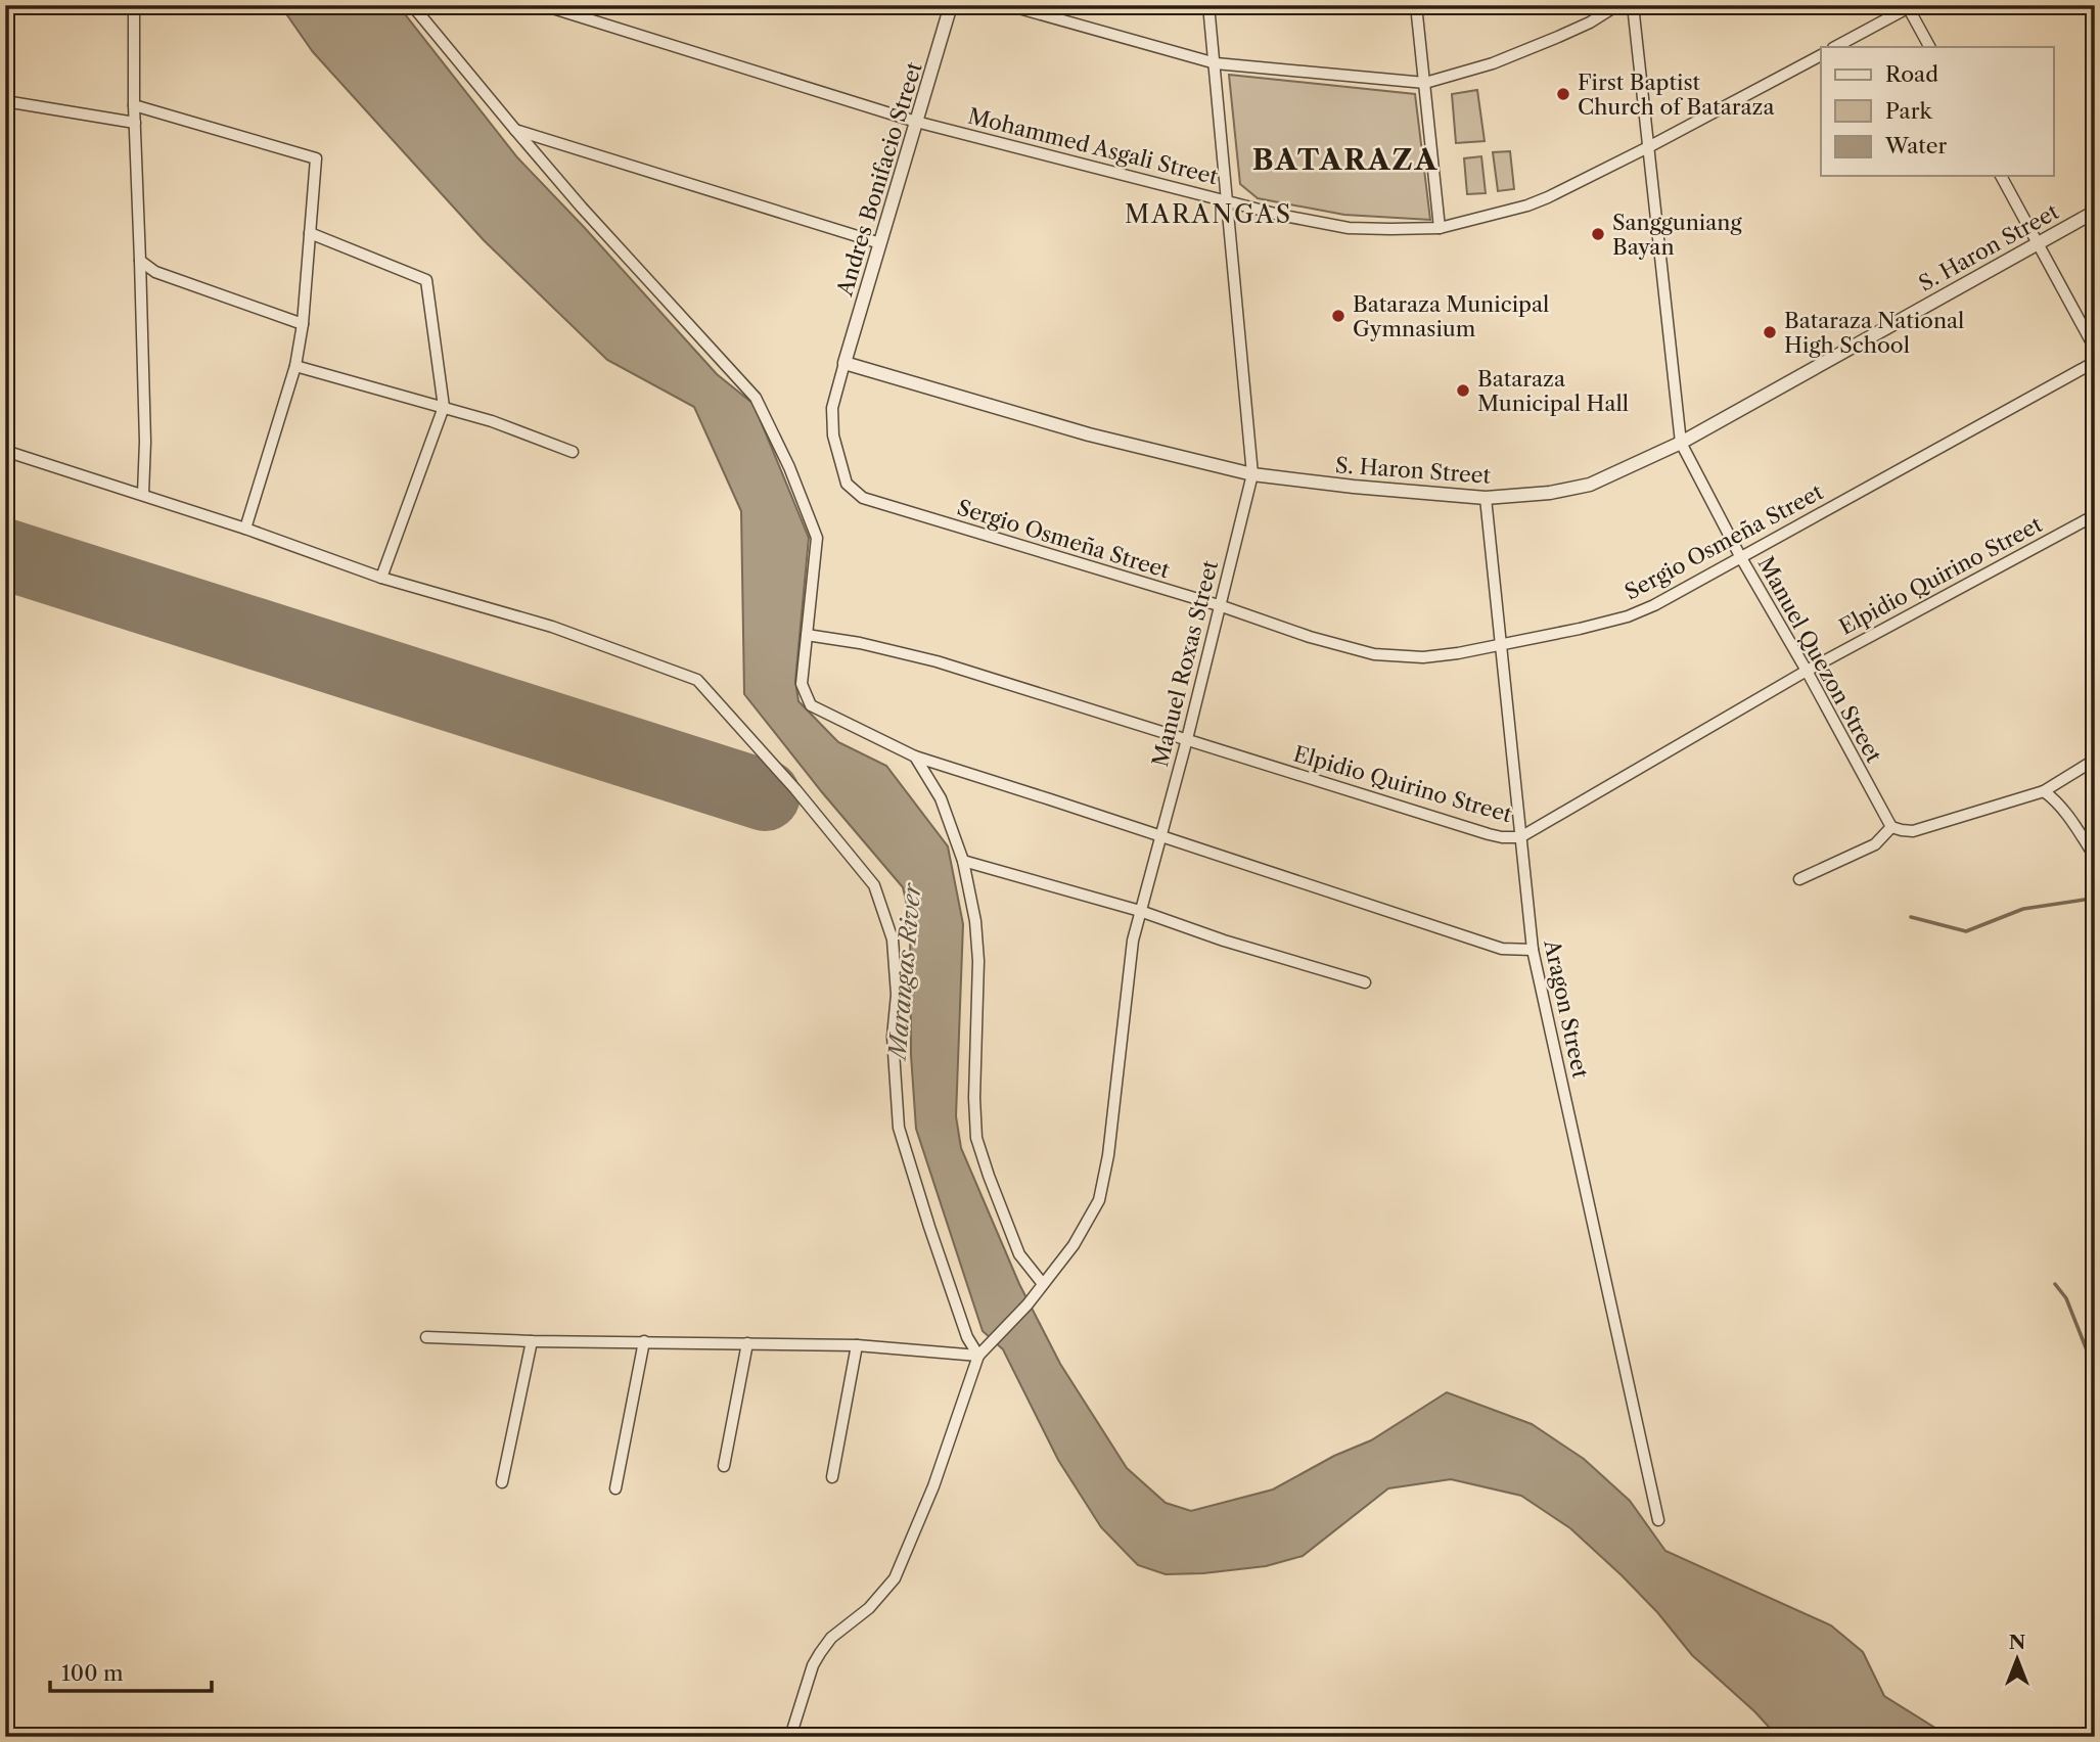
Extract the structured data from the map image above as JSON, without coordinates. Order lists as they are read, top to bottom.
{
  "streets": {
    "street": [
      "Mohammed Asgali Street",
      "Andres Bonifacio Street",
      "S. Haron Street",
      "Sergio Osmeña Street",
      "Elpidio Quirino Street",
      "Manuel Quezon Street",
      "Manuel Roxas Street",
      "Aragon Street"
    ]
  },
  "crossings": [
    ["Mohammed Asgali Street", "Andres Bonifacio Street"],
    ["Mohammed Asgali Street", "Manuel Quezon Street"],
    ["Mohammed Asgali Street", "Manuel Roxas Street"],
    ["Andres Bonifacio Street", "S. Haron Street"],
    ["Andres Bonifacio Street", "Sergio Osmeña Street"],
    ["S. Haron Street", "Sergio Osmeña Street"],
    ["S. Haron Street", "Manuel Quezon Street"],
    ["S. Haron Street", "Manuel Roxas Street"],
    ["S. Haron Street", "Aragon Street"],
    ["Sergio Osmeña Street", "Manuel Quezon Street"],
    ["Sergio Osmeña Street", "Manuel Roxas Street"],
    ["Sergio Osmeña Street", "Aragon Street"],
    ["Elpidio Quirino Street", "Manuel Quezon Street"],
    ["Elpidio Quirino Street", "Manuel Roxas Street"],
    ["Elpidio Quirino Street", "Aragon Street"]
  ],
  "districts": ["BATARAZA", "MARANGAS"],
  "water": ["Marangas River"],
  "places": [
    "First Baptist Church of Bataraza",
    "Sangguniang Bayan",
    "Bataraza Municipal Gymnasium",
    "Bataraza National High School",
    "Bataraza Municipal Hall"
  ],
  "legend": ["Road", "Park", "Water"],
  "scale_bar": "100 m",
  "north": "top"
}
